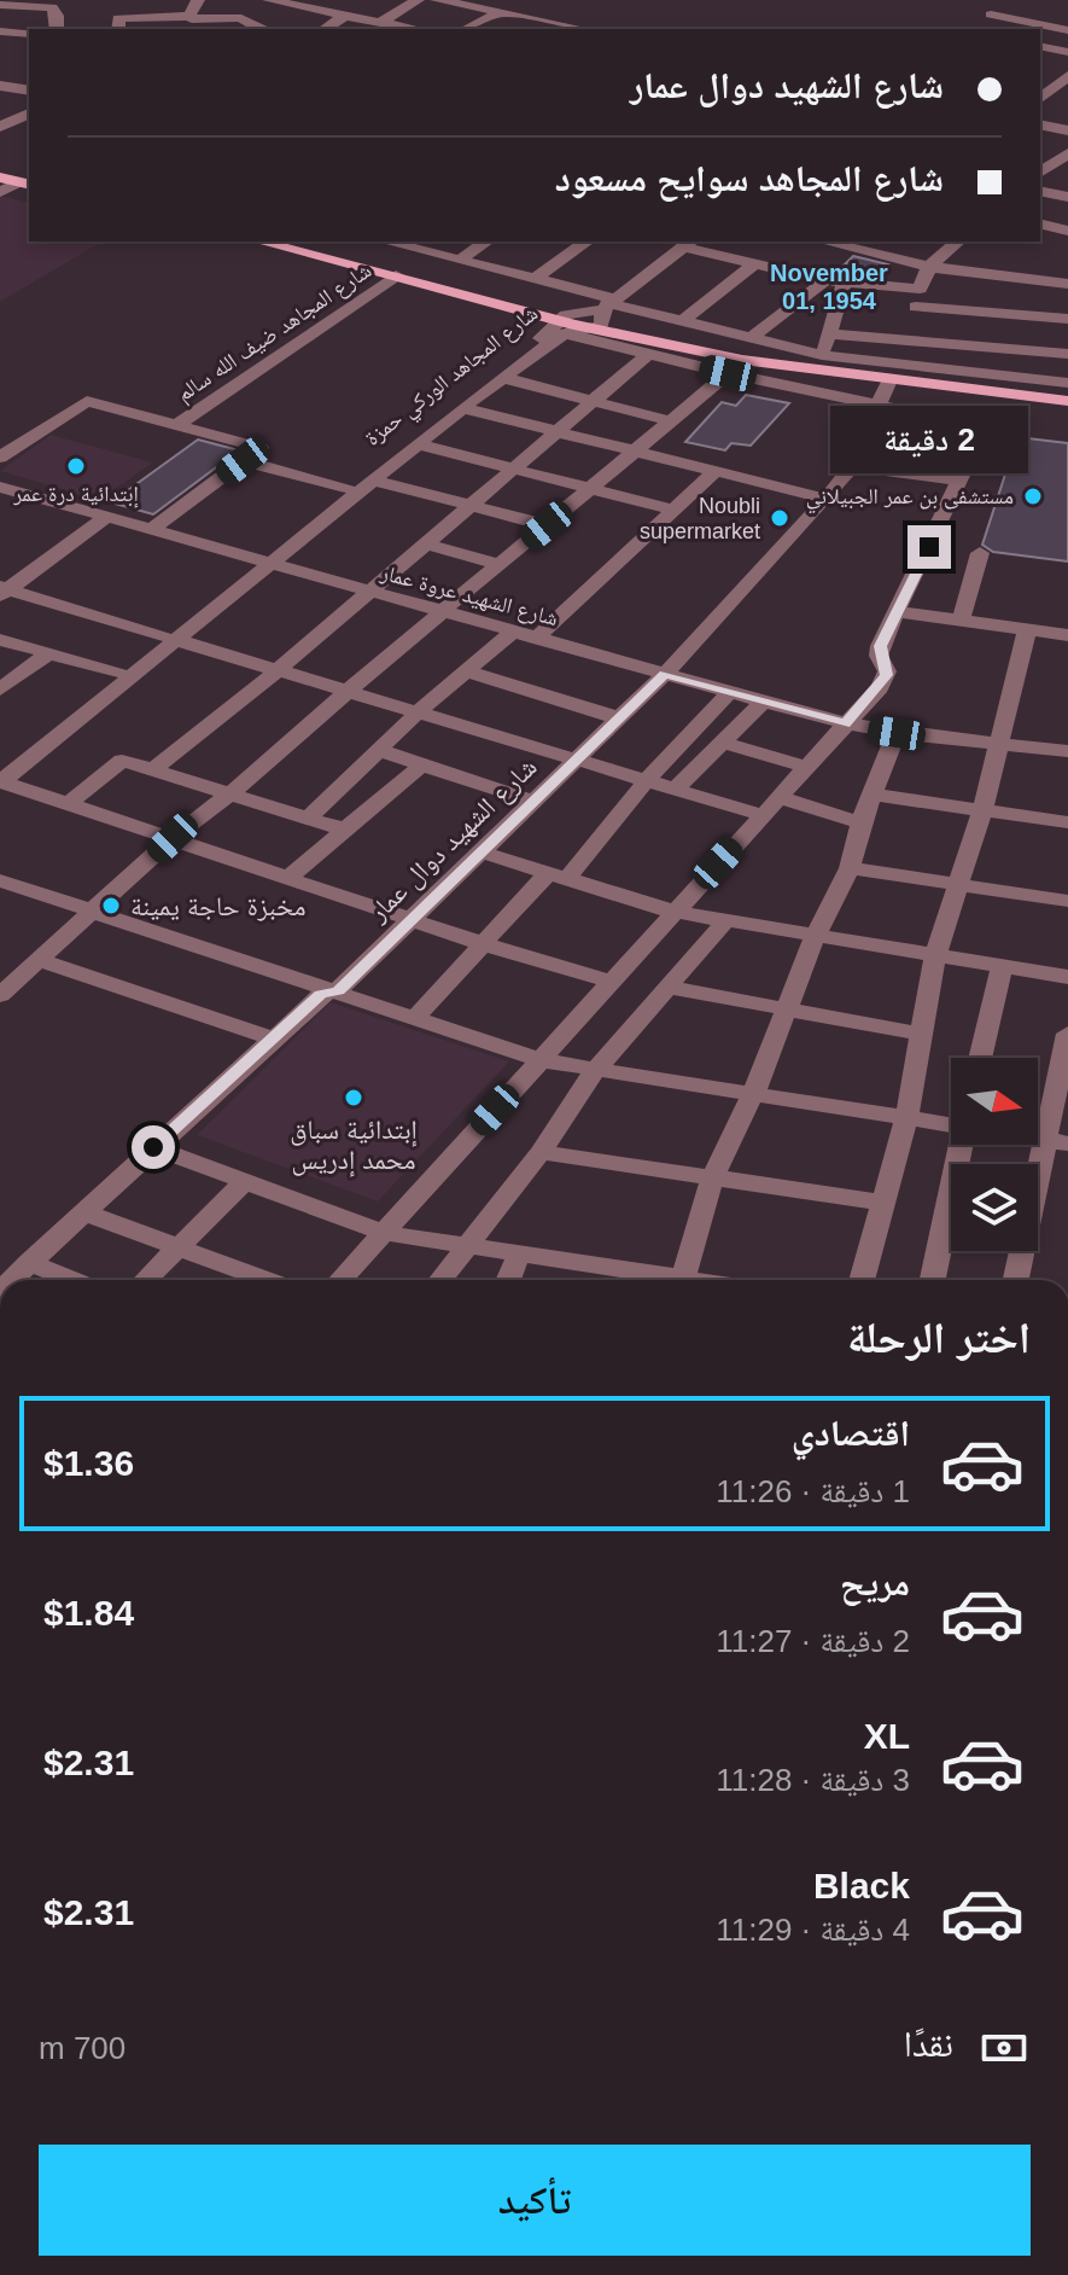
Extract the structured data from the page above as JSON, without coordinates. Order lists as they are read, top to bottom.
{
  "streets": {
    "street": [
      "شارع المجاهد ضيف الله سالم",
      "شارع المجاهد الوركي حمزة",
      "شارع الشهيد عروة عمار",
      "شارع الشهيد دوال عمار"
    ]
  },
  "crossings": [
    ["شارع المجاهد الوركي حمزة", "شارع الشهيد عروة عمار"],
    ["شارع الشهيد عروة عمار", "شارع الشهيد دوال عمار"]
  ],
  "districts": ["November 01, 1954"],
  "places": [
    "إبتدائية درة عمر",
    "مستشفى بن عمر الجبيلاني",
    "Noubli supermarket",
    "مخبزة حاجة يمينة",
    "إبتدائية سباق محمد إدريس"
  ],
  "north": "right",
  "page": {
    "banner": ["شارع الشهيد دوال عمار", "شارع المجاهد سوايح مسعود"],
    "bubble": "2 دقيقة",
    "heading": "اختر الرحلة",
    "list": [
      {
        "name": "اقتصادي",
        "note": "1 دقيقة · 11:26",
        "value": "$1.36"
      },
      {
        "name": "مريح",
        "note": "2 دقيقة · 11:27",
        "value": "$1.84"
      },
      {
        "name": "XL",
        "note": "3 دقيقة · 11:28",
        "value": "$2.31"
      },
      {
        "name": "Black",
        "note": "4 دقيقة · 11:29",
        "value": "$2.31"
      }
    ],
    "pay": ["نقدًا", "700 m"],
    "buttons": "تأكيد"
  }
}
